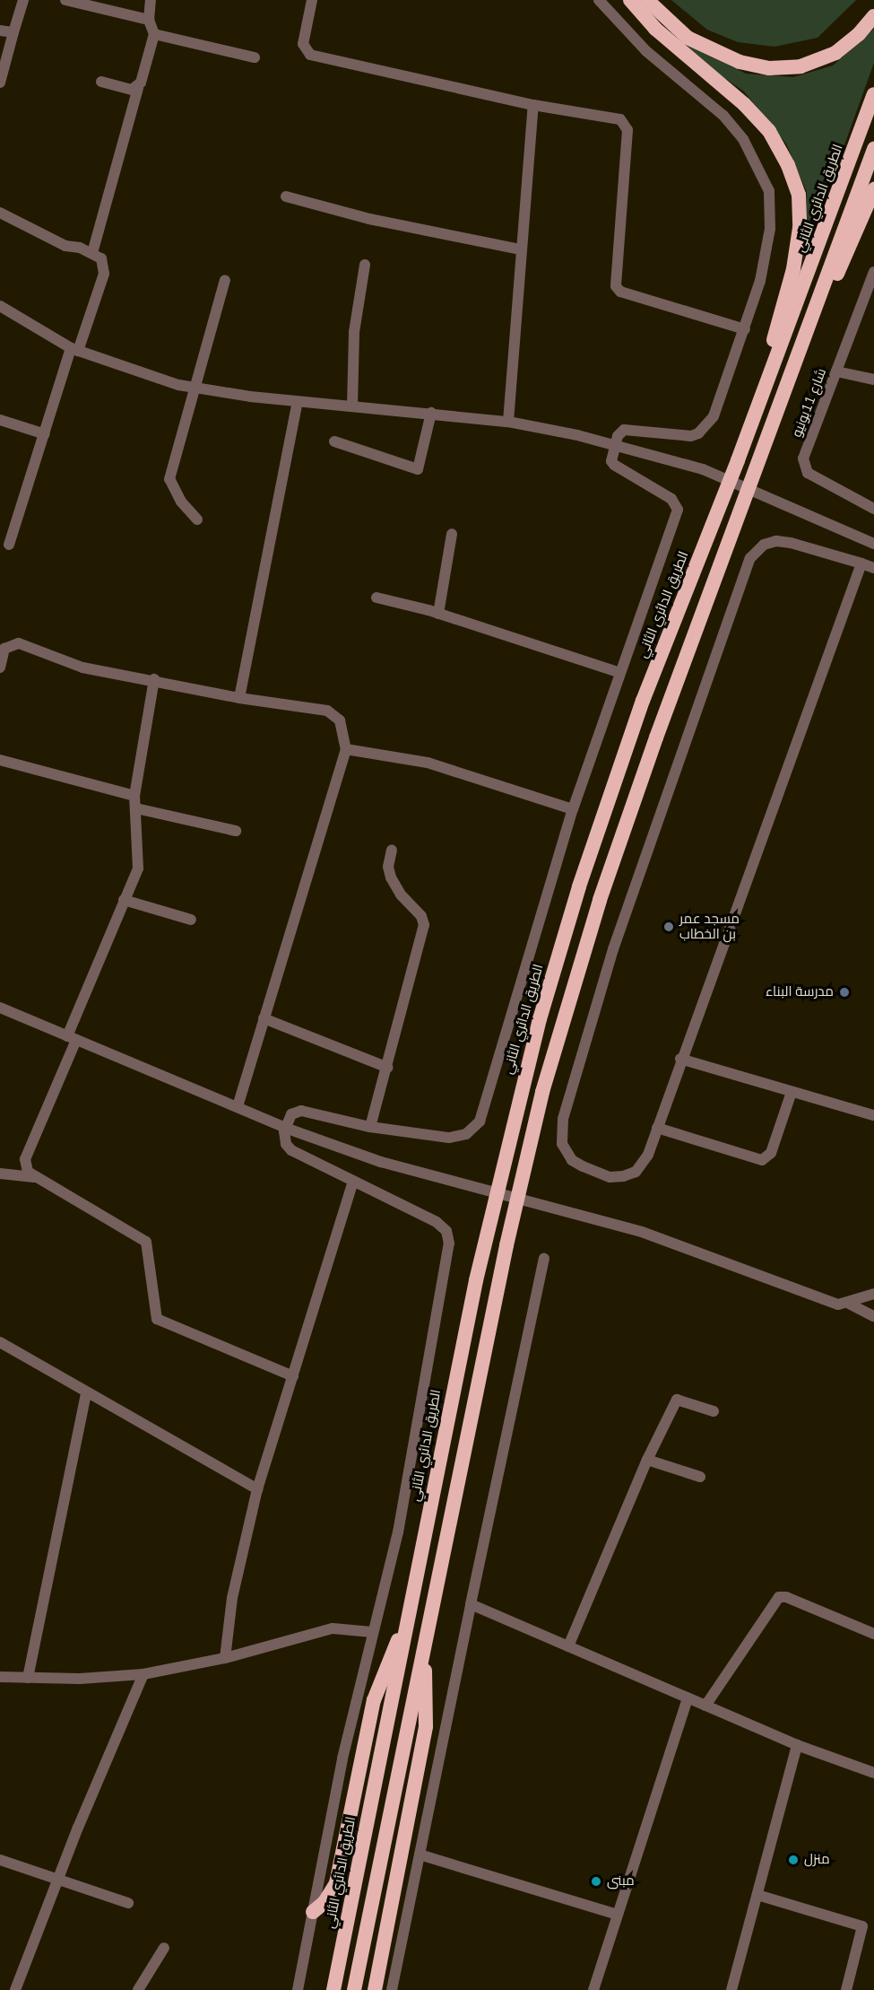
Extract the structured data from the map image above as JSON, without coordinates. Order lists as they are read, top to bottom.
{
  "streets": {
    "highway": ["الطريق الدائري الثاني"],
    "street": ["شارع 11يونيو"]
  },
  "places": [
    "مسجد عمر بن الخطاب",
    "مدرسة البناء",
    "منزل",
    "مبنى"
  ]
}
